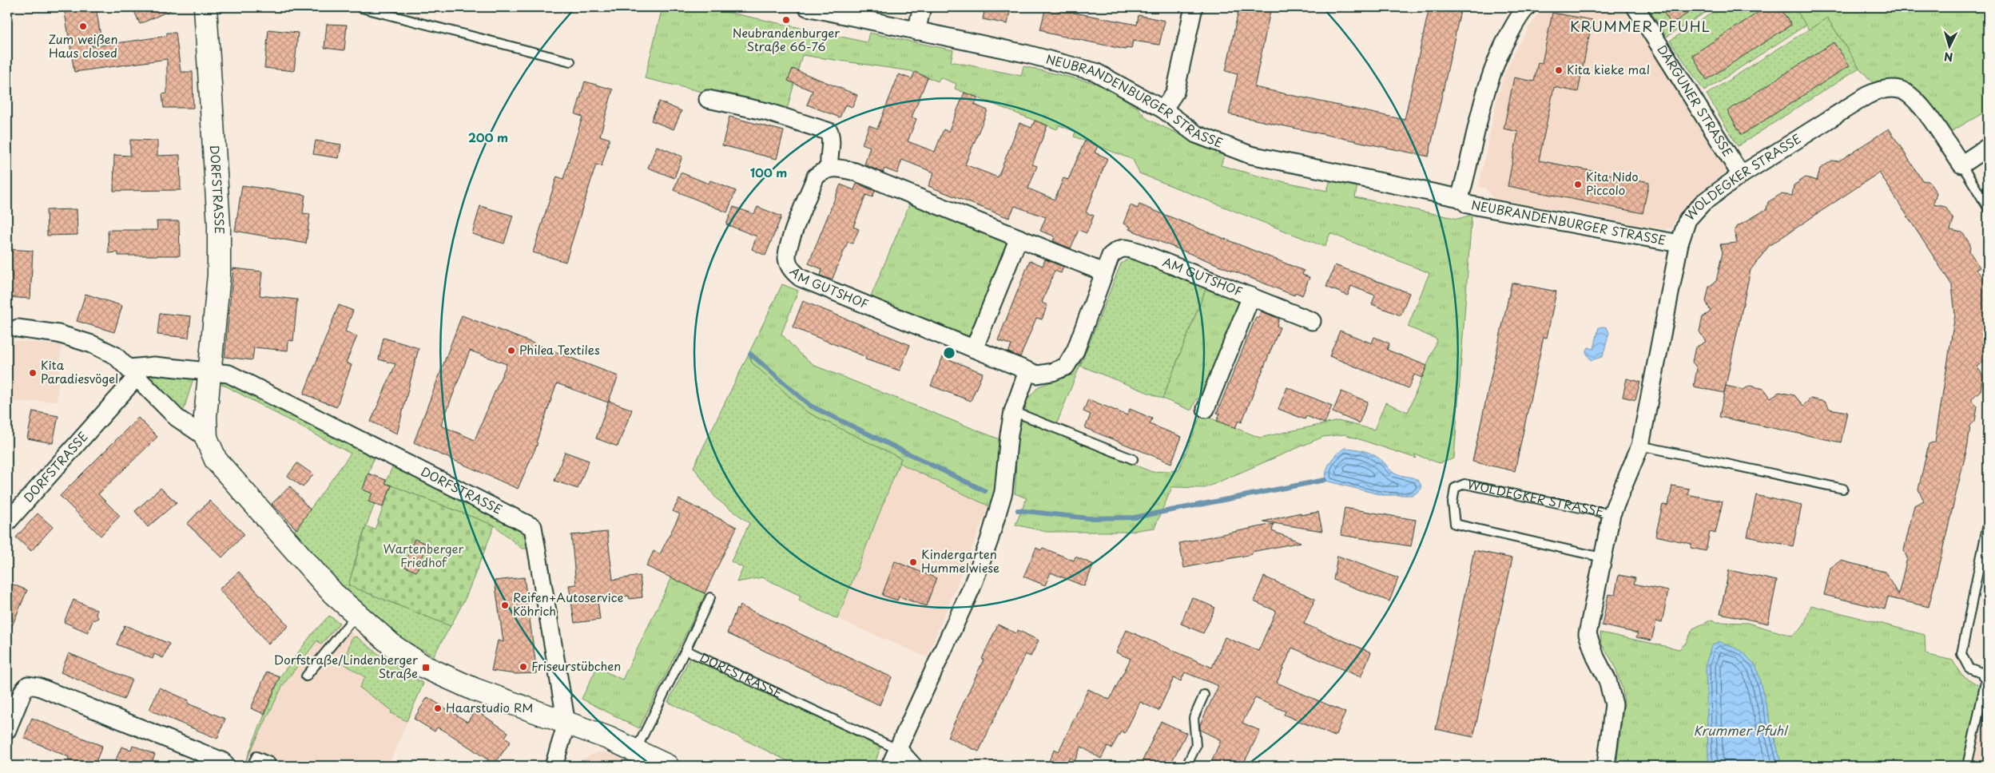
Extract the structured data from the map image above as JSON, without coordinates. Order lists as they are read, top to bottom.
{
  "streets": {
    "main road": ["DORFSTRASSE"],
    "street": [
      "NEUBRANDENBURGER STRASSE",
      "DARGUNER STRASSE",
      "WOLDEGKER STRASSE",
      "AM GUTSHOF"
    ]
  },
  "crossings": [
    ["NEUBRANDENBURGER STRASSE", "WOLDEGKER STRASSE"],
    ["DARGUNER STRASSE", "WOLDEGKER STRASSE"]
  ],
  "districts": ["KRUMMER PFUHL"],
  "water": ["Krummer Pfuhl"],
  "parks": ["Wartenberger Friedhof"],
  "places": {
    "other": [
      "Neubrandenburger Straße 66-76",
      "Zum weißen Haus closed",
      "Kita kieke mal",
      "Kita Nido Piccolo",
      "Philea Textiles",
      "Kita Paradiesvögel",
      "Kindergarten Hummelwiese",
      "Reifen+Autoservice Köhrich",
      "Friseurstübchen",
      "Haarstudio RM"
    ],
    "transit": ["Dorfstraße/Lindenberger Straße"]
  },
  "north": "bottom",
  "rings": ["200 m", "100 m"]
}
